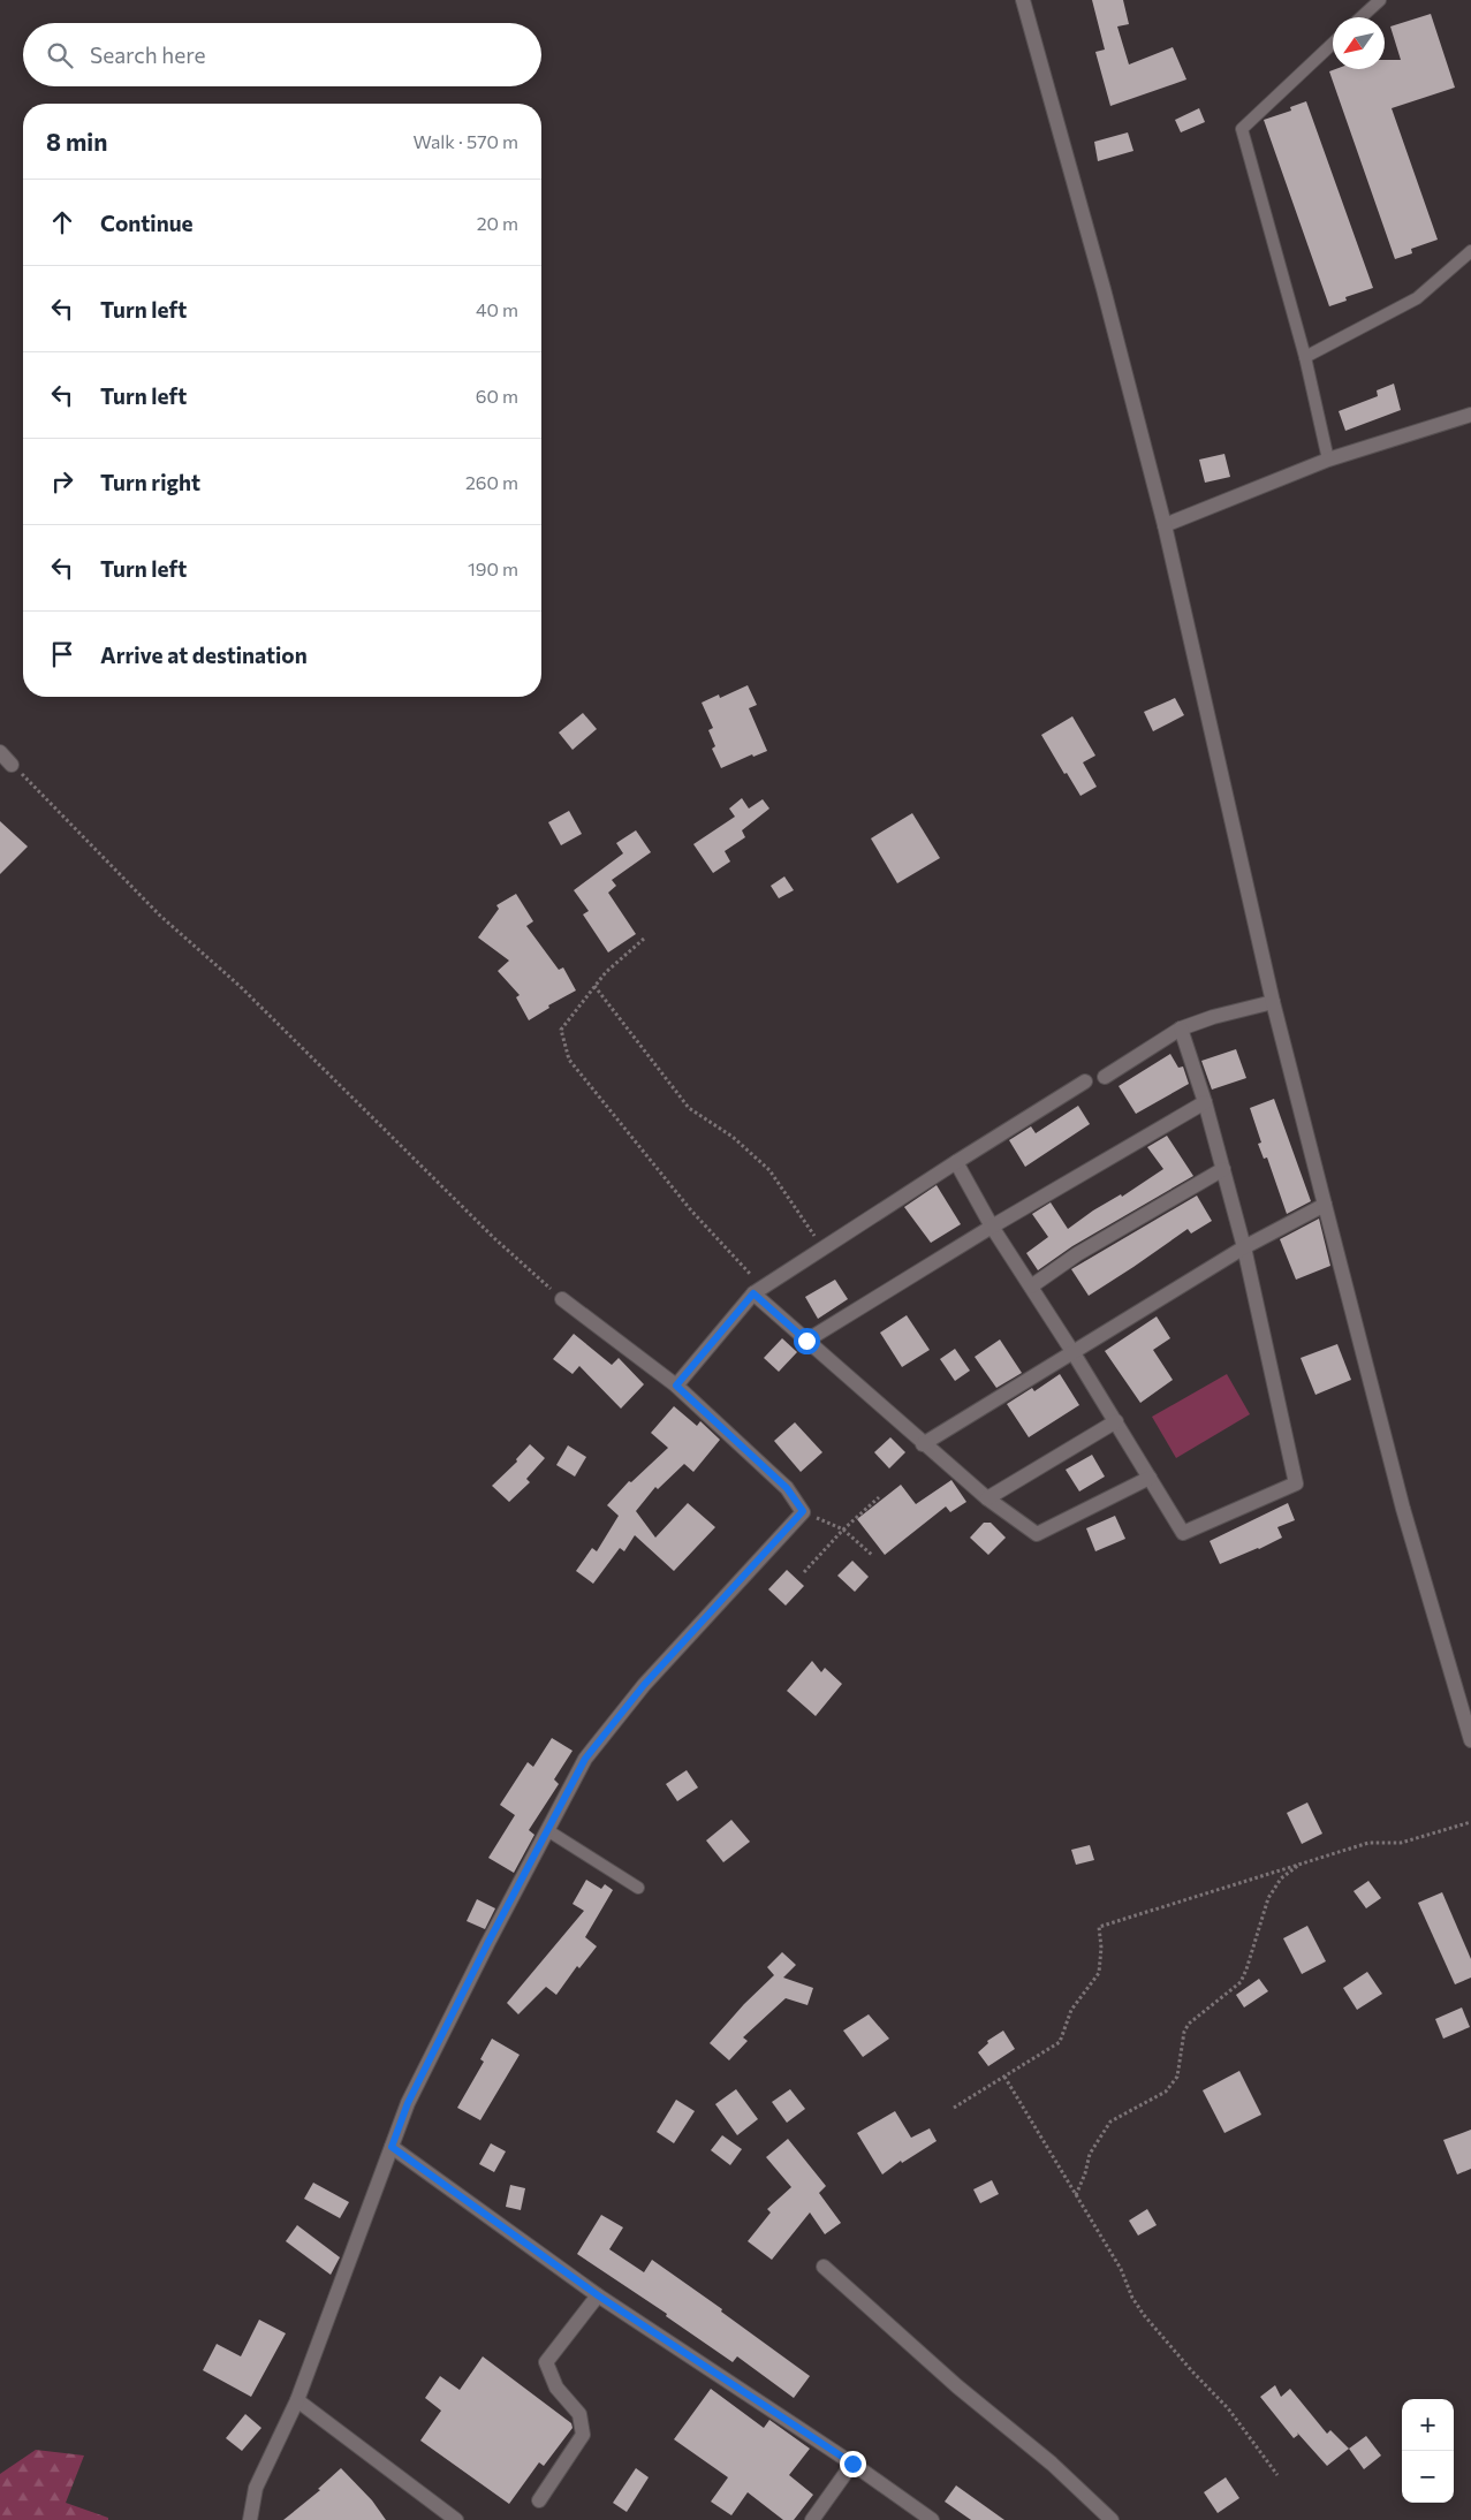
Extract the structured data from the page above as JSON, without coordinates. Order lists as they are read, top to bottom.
{
  "north": "bottom left",
  "page": {
    "search": "Search here",
    "heading": ["8 min", "Walk · 570 m"],
    "list": [
      ["Continue", "20 m"],
      ["Turn left", "40 m"],
      ["Turn left", "60 m"],
      ["Turn right", "260 m"],
      ["Turn left", "190 m"],
      "Arrive at destination"
    ],
    "map_buttons": ["+", "−"]
  }
}
